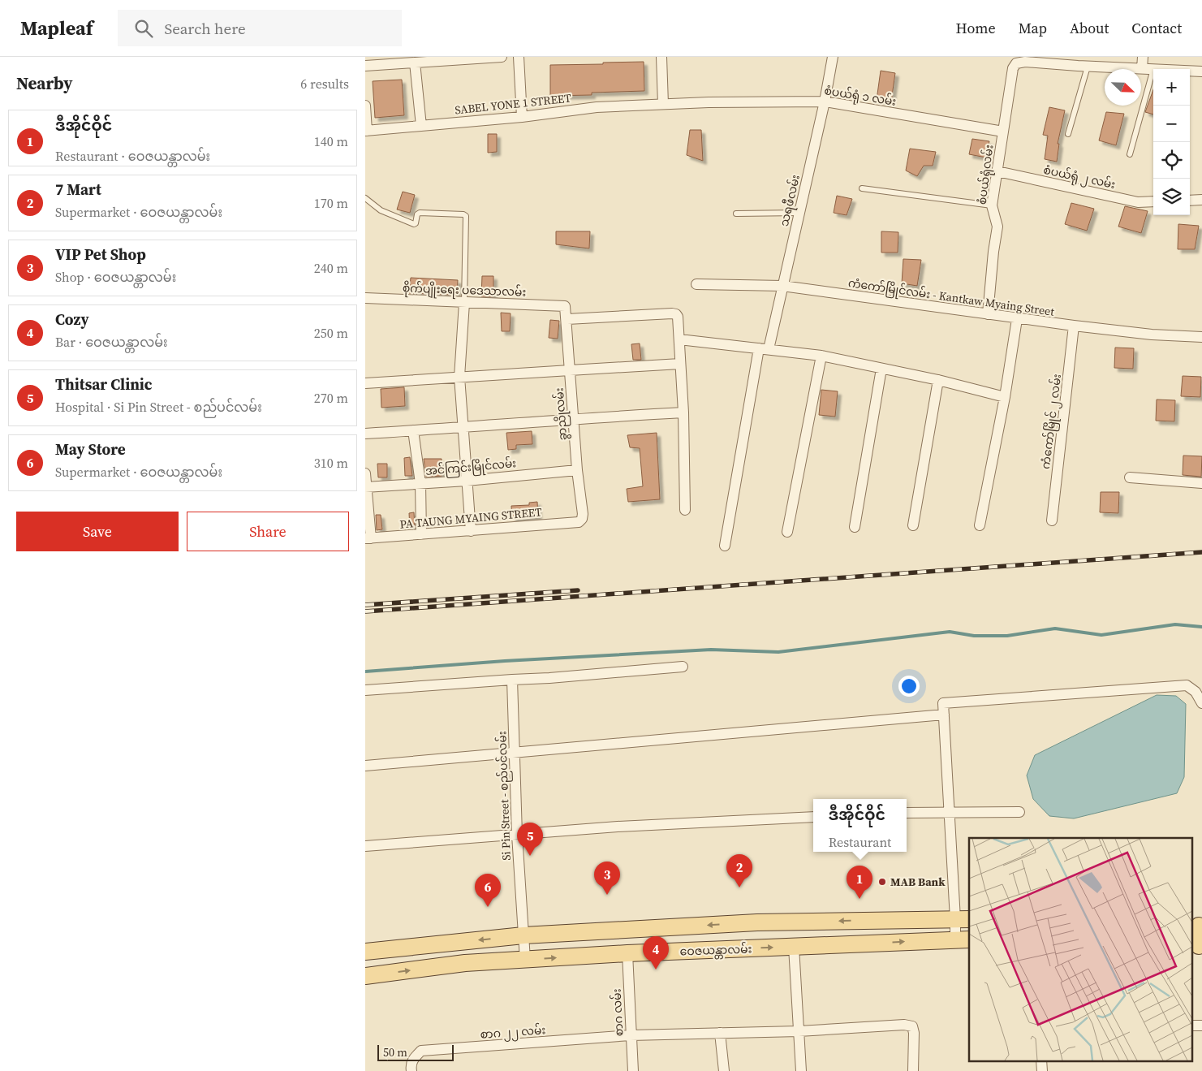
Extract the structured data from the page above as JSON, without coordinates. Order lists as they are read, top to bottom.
{
  "streets": {
    "main road": ["ဝေဇယန္တာလမ်း"],
    "street": [
      "စံပယ်ရုံ ၁ လမ်း",
      "SABEL YONE 1 STREET",
      "စံပယ်ရုံလမ်း",
      "စံပယ်ရုံ ၂ လမ်း",
      "သရဖီလမ်း",
      "စိုက်ပျိုးရေး ပဒေသာလမ်း",
      "ကံကော်မြိုင်လမ်း - Kantkaw Myaing Street",
      "ခွာညိုလမ်း",
      "ကံကော်မြိုင် ၂ လမ်း",
      "အင်ကြင်းမြိုင်လမ်း",
      "PA TAUNG MYAING STREET",
      "Si Pin Street - စည်ပင်လမ်း",
      "စာဂ လမ်း",
      "စာဂ ၂၂ လမ်း"
    ]
  },
  "crossings": [
    ["စံပယ်ရုံ ၁ လမ်း", "SABEL YONE 1 STREET"],
    ["စံပယ်ရုံ ၁ လမ်း", "စံပယ်ရုံလမ်း"],
    ["စံပယ်ရုံ ၁ လမ်း", "သရဖီလမ်း"],
    ["စံပယ်ရုံလမ်း", "စံပယ်ရုံ ၂ လမ်း"],
    ["စံပယ်ရုံလမ်း", "ကံကော်မြိုင်လမ်း - Kantkaw Myaing Street"],
    ["သရဖီလမ်း", "ကံကော်မြိုင်လမ်း - Kantkaw Myaing Street"],
    ["စိုက်ပျိုးရေး ပဒေသာလမ်း", "ခွာညိုလမ်း"],
    ["ကံကော်မြိုင်လမ်း - Kantkaw Myaing Street", "ကံကော်မြိုင် ၂ လမ်း"],
    ["ခွာညိုလမ်း", "အင်ကြင်းမြိုင်လမ်း"],
    ["ခွာညိုလမ်း", "PA TAUNG MYAING STREET"],
    ["Si Pin Street - စည်ပင်လမ်း", "ဝေဇယန္တာလမ်း"],
    ["ဝေဇယန္တာလမ်း", "စာဂ လမ်း"],
    ["စာဂ လမ်း", "စာဂ ၂၂ လမ်း"]
  ],
  "places": ["MAB Bank"],
  "scale_bar": "50 m",
  "north": "bottom right",
  "page": {
    "header": "Mapleaf",
    "search": "Search here",
    "nav": [
      "Home",
      "Map",
      "About",
      "Contact"
    ],
    "heading": ["Nearby", "6 results"],
    "map_buttons": ["+", "−"],
    "list": [
      {
        "mark": "1",
        "name": "ဒီအိုင်ဝိုင်",
        "note": "Restaurant · ဝေဇယန္တာလမ်း",
        "value": "140 m"
      },
      {
        "mark": "2",
        "name": "7 Mart",
        "note": "Supermarket · ဝေဇယန္တာလမ်း",
        "value": "170 m"
      },
      {
        "mark": "3",
        "name": "VIP Pet Shop",
        "note": "Shop · ဝေဇယန္တာလမ်း",
        "value": "240 m"
      },
      {
        "mark": "4",
        "name": "Cozy",
        "note": "Bar · ဝေဇယန္တာလမ်း",
        "value": "250 m"
      },
      {
        "mark": "5",
        "name": "Thitsar Clinic",
        "note": "Hospital · Si Pin Street - စည်ပင်လမ်း",
        "value": "270 m"
      },
      {
        "mark": "6",
        "name": "May Store",
        "note": "Supermarket · ဝေဇယန္တာလမ်း",
        "value": "310 m"
      }
    ],
    "buttons": ["Save", "Share"],
    "popup": ["ဒီအိုင်ဝိုင်", "Restaurant"],
    "pins": [
      "5",
      "2",
      "3",
      "1",
      "6",
      "4"
    ],
    "scale": "50 m"
  }
}
